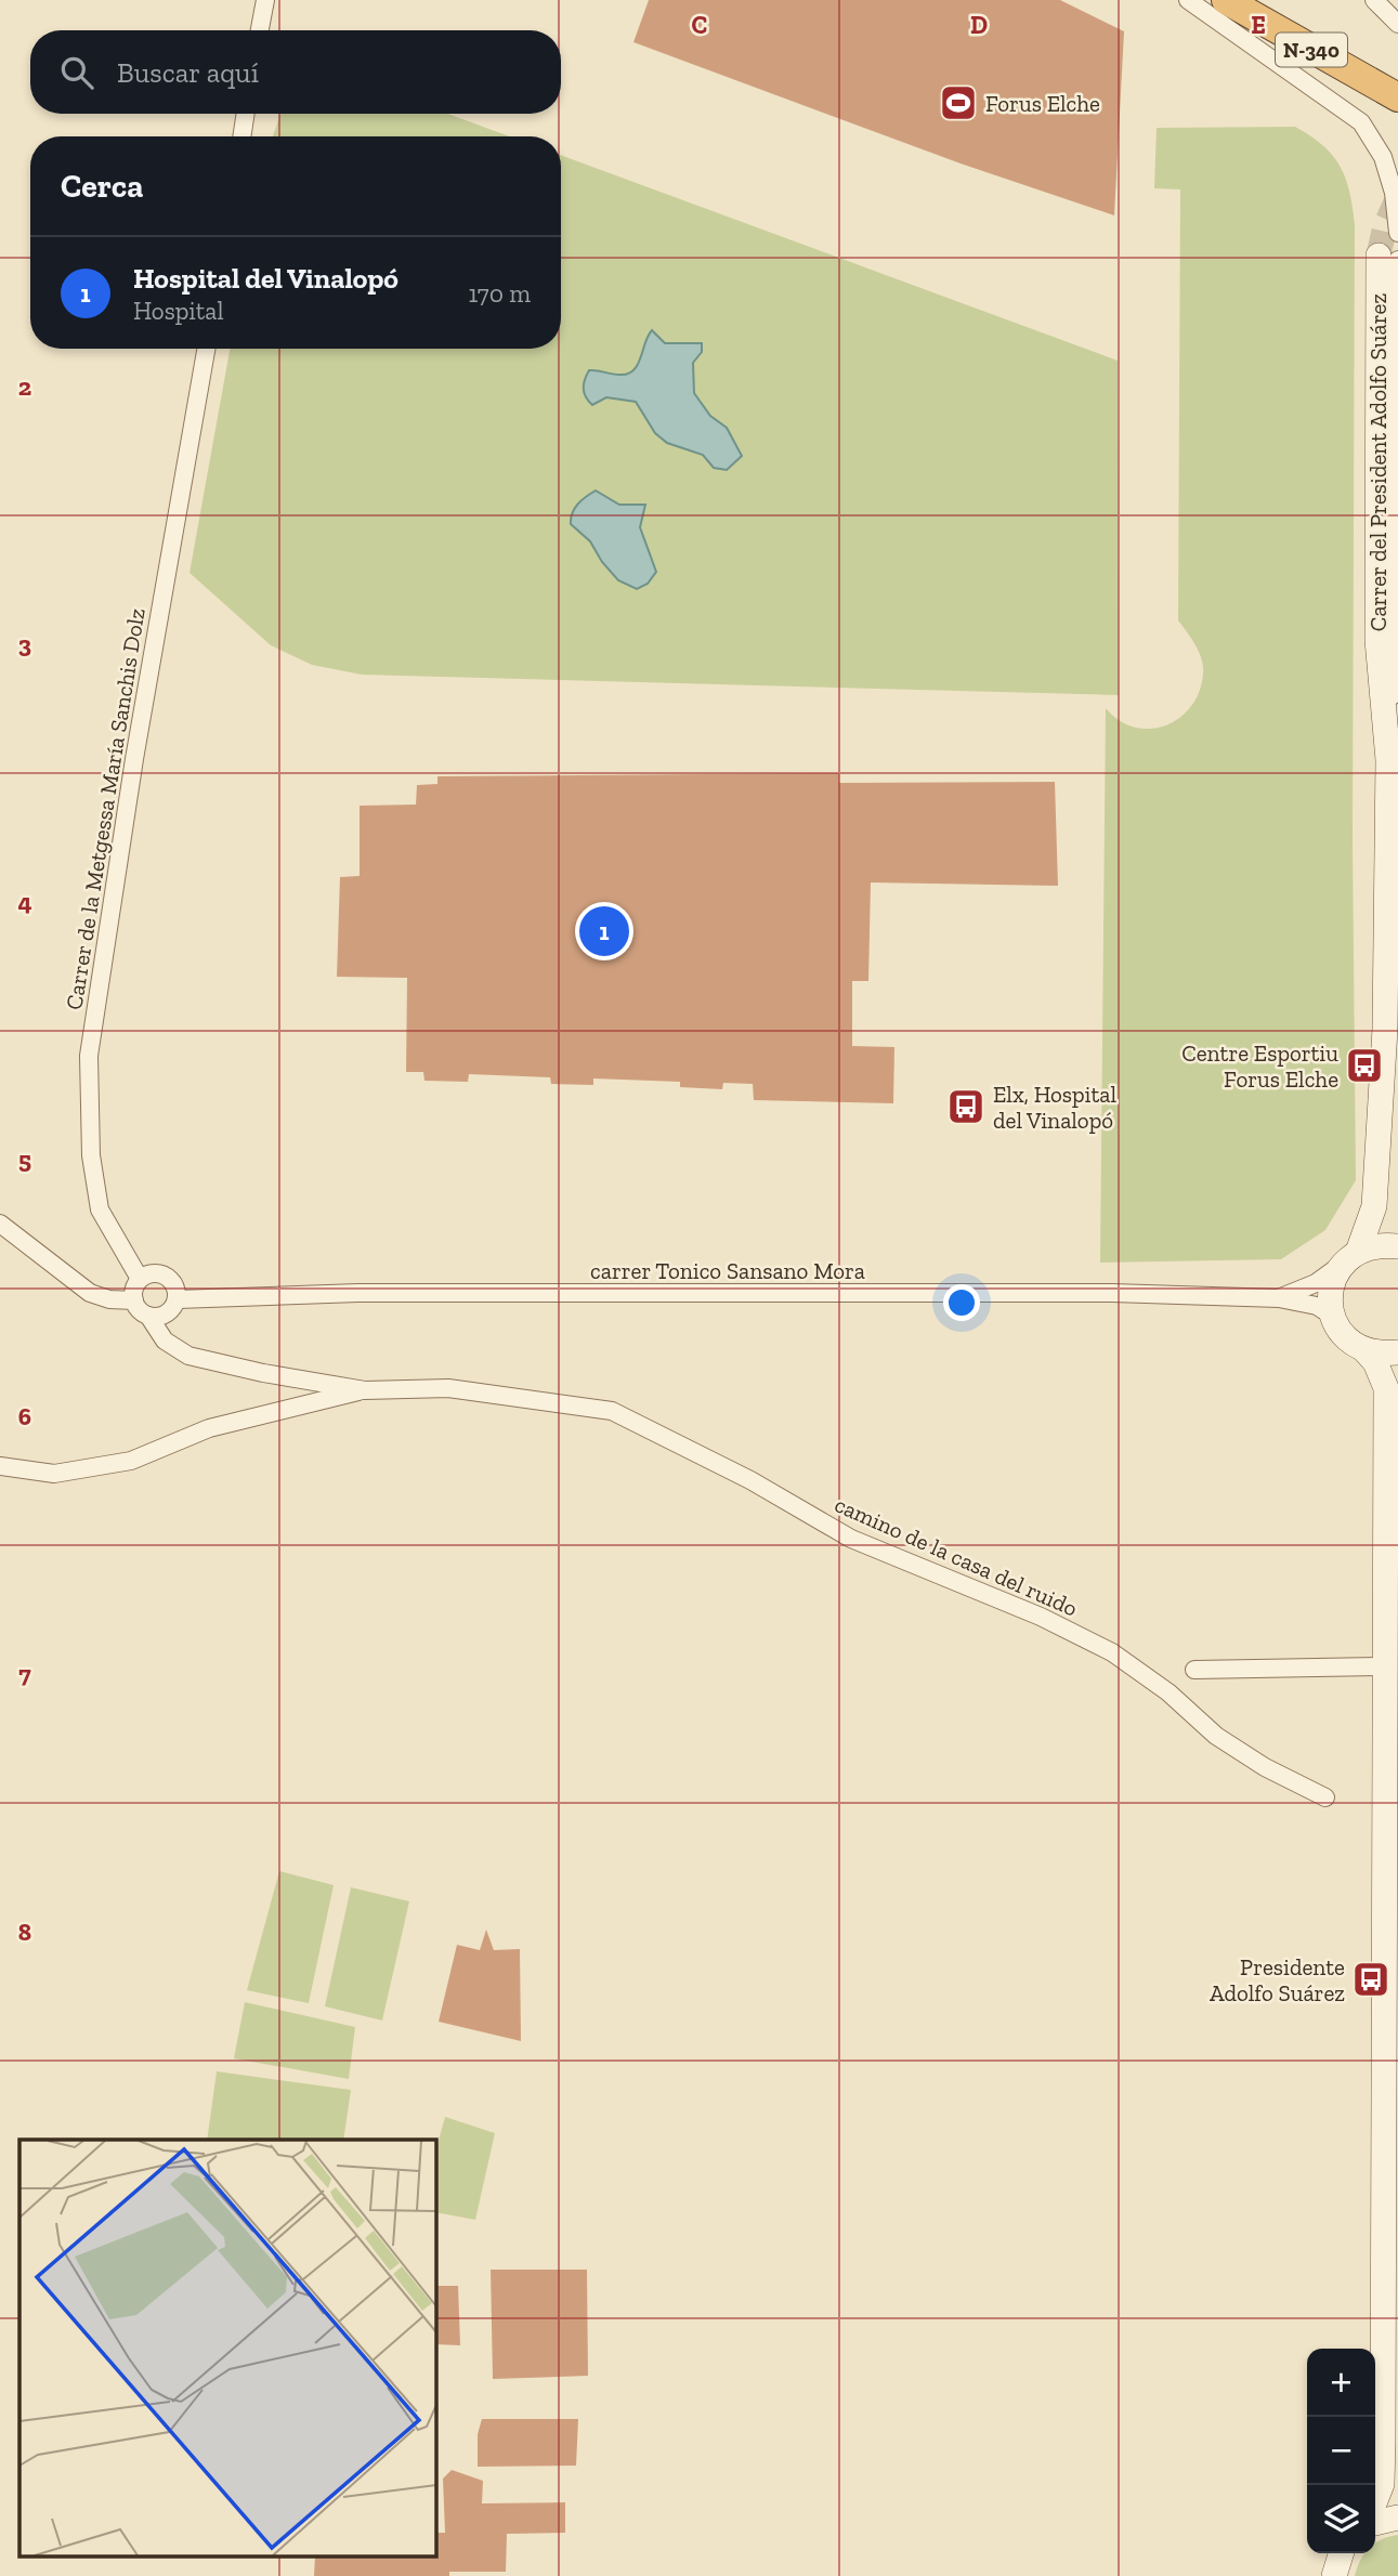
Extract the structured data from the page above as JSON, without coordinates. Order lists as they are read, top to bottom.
{
  "streets": {
    "highway": ["N-340"],
    "main road": ["Carrer del President Adolfo Suárez"],
    "street": ["Carrer de la Metgessa María Sanchis Dolz", "carrer Tonico Sansano Mora", "camino de la casa del ruido"]
  },
  "crossings": [
    ["Carrer del President Adolfo Suárez", "carrer Tonico Sansano Mora"],
    ["Carrer de la Metgessa María Sanchis Dolz", "carrer Tonico Sansano Mora"]
  ],
  "places": {
    "sports": ["Forus Elche"],
    "bus stop": ["Centre Esportiu Forus Elche", "Elx, Hospital del Vinalopó", "Presidente Adolfo Suárez"]
  },
  "page": {
    "search": "Buscar aquí",
    "heading": "Cerca",
    "list": [
      {
        "mark": "1",
        "name": "Hospital del Vinalopó",
        "note": "Hospital",
        "value": "170 m"
      }
    ],
    "pins": "1",
    "map_buttons": ["+", "−"]
  },
  "grid": {
    "columns": ["C", "D", "E"],
    "rows": [
      "2",
      "3",
      "4",
      "5",
      "6",
      "7",
      "8"
    ]
  }
}
